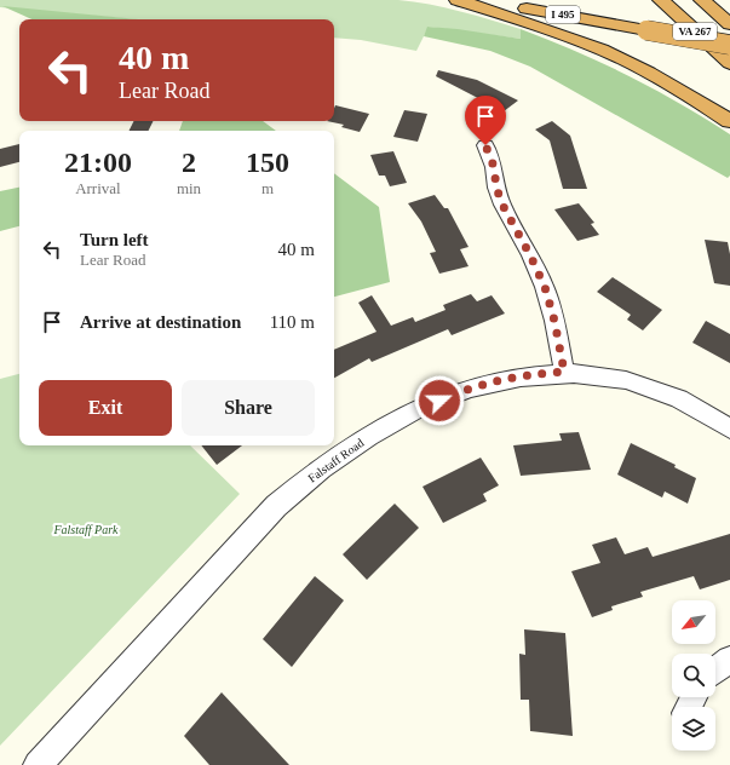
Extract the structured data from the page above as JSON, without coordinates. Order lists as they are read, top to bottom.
{
  "streets": {
    "highway": ["I 495", "VA 267"],
    "street": ["Falstaff Road"]
  },
  "parks": ["Falstaff Park"],
  "north": "bottom left",
  "page": {
    "turn": ["40 m", "Lear Road"],
    "eta": [
      "21:00",
      "Arrival",
      "2",
      "min",
      "150",
      "m"
    ],
    "list": [
      {
        "name": "Turn left",
        "note": "Lear Road",
        "value": "40 m"
      },
      {
        "name": "Arrive at destination",
        "value": "110 m"
      }
    ],
    "buttons": ["Exit", "Share"]
  }
}
